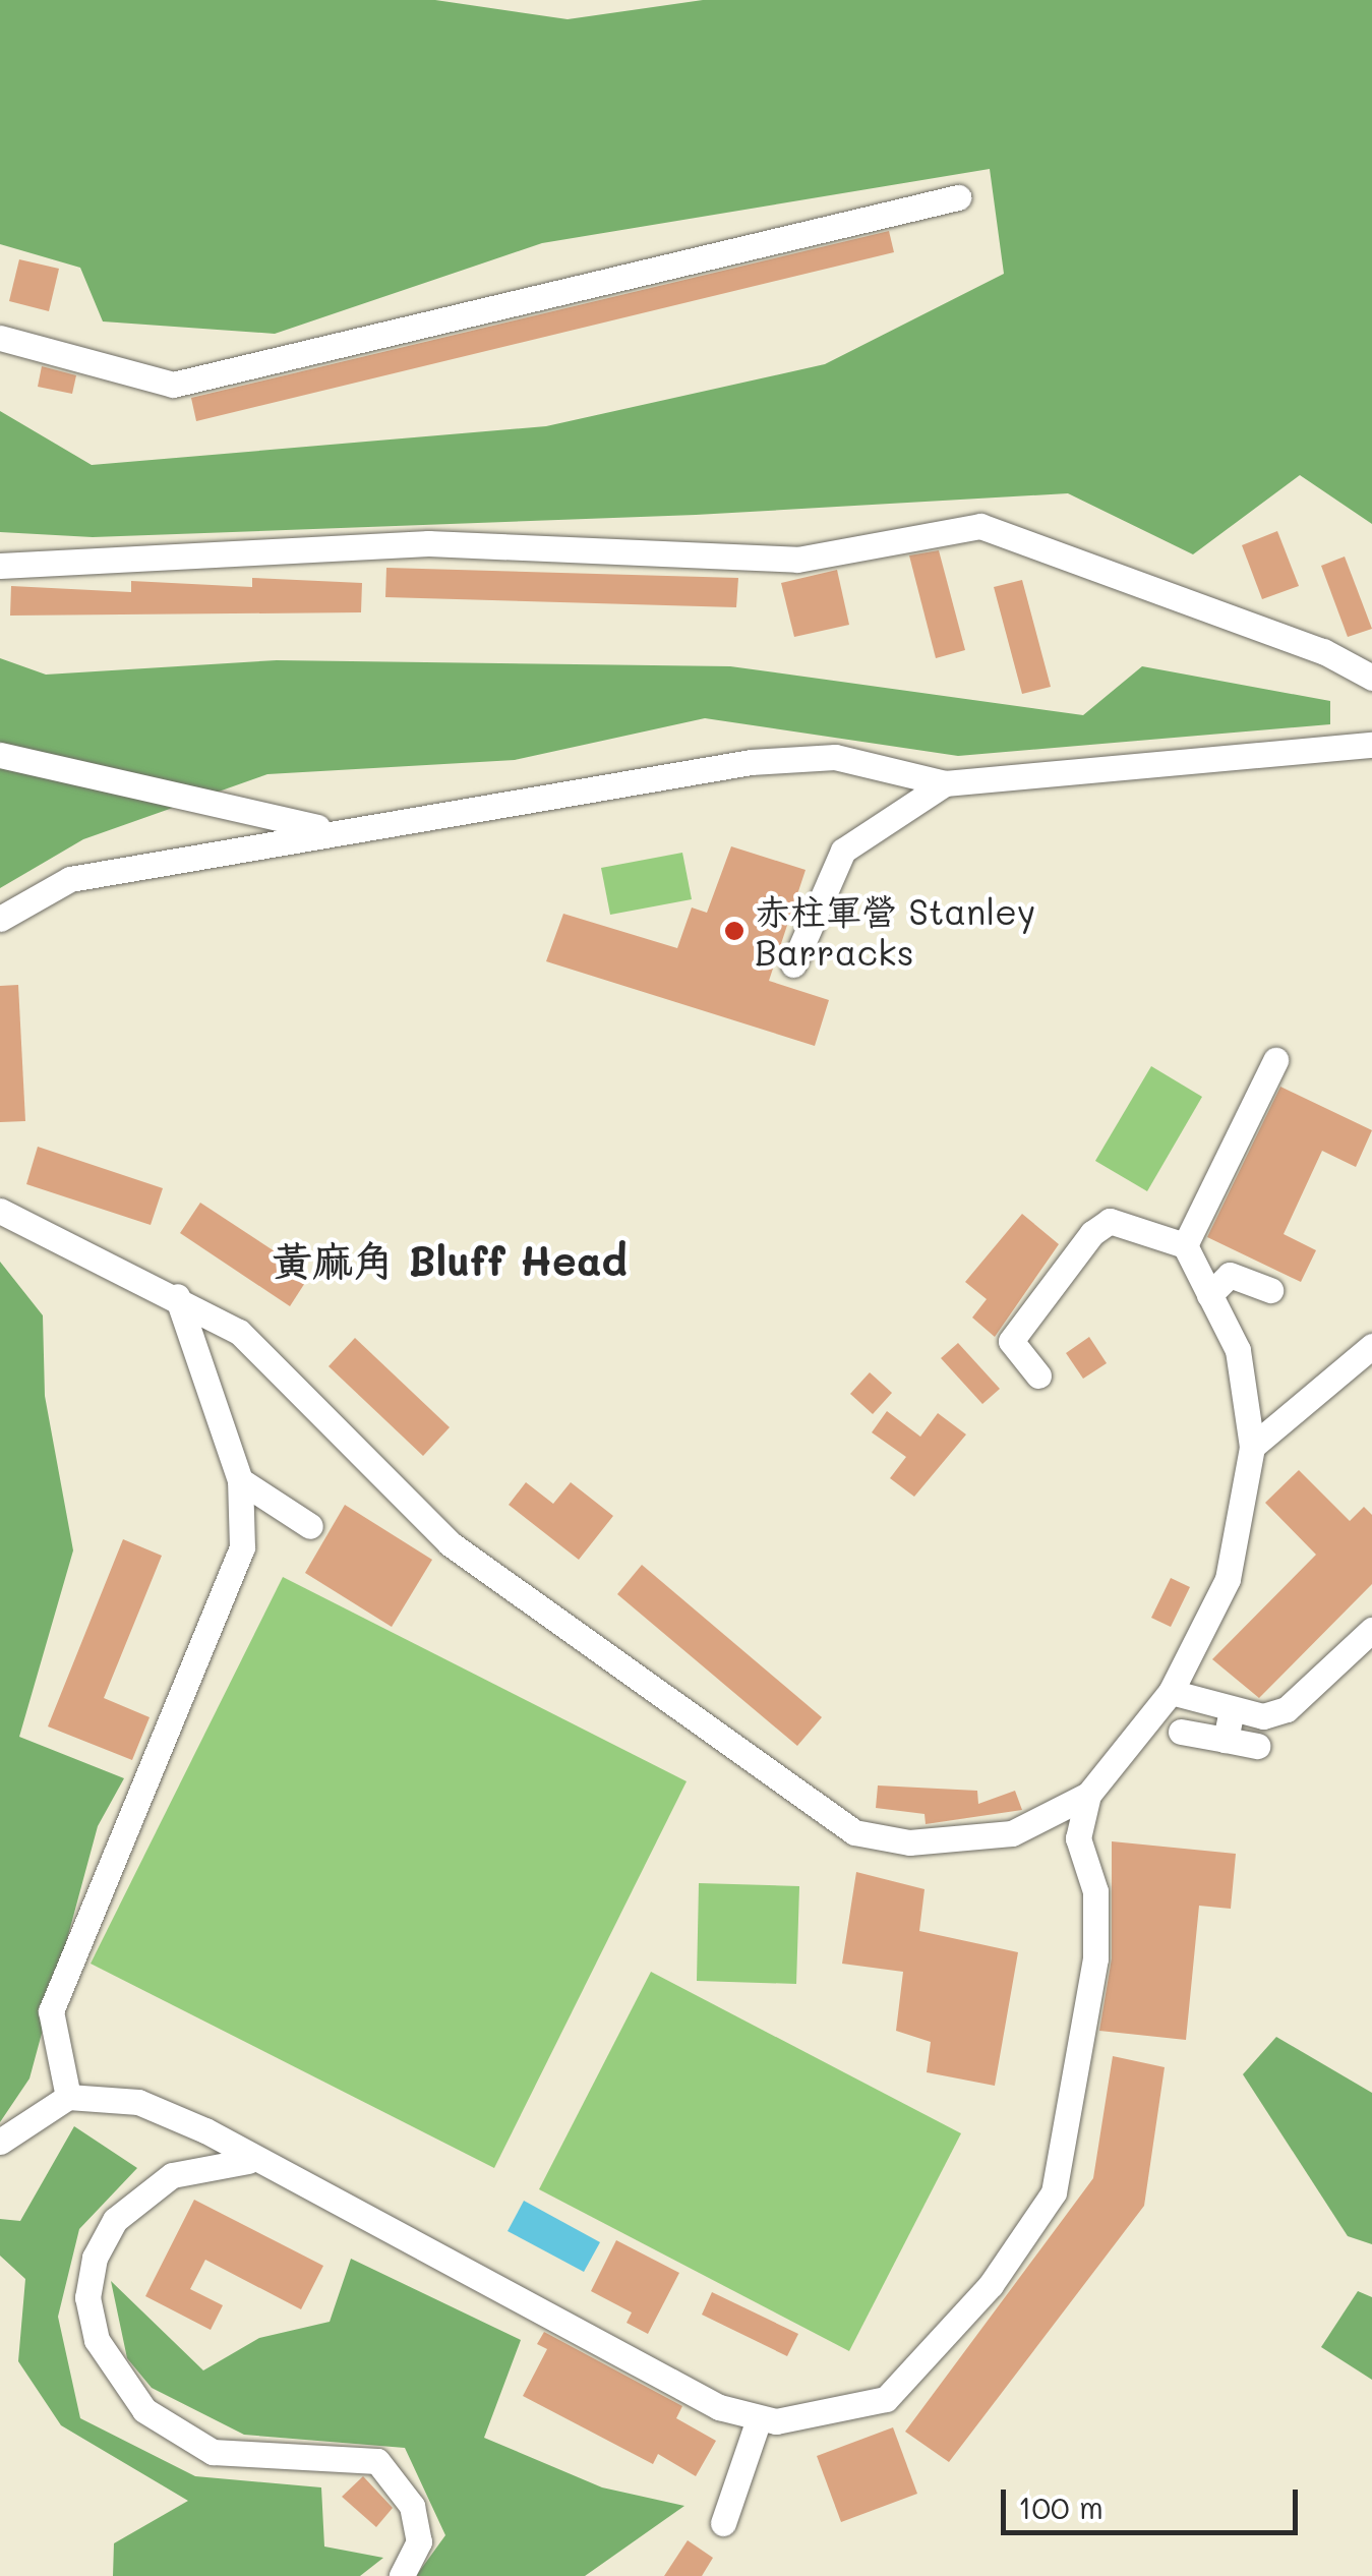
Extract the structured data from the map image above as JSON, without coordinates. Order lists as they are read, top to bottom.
{
  "districts": ["黃麻角 Bluff Head"],
  "places": ["赤柱軍營 Stanley Barracks"],
  "scale_bar": "100 m"
}
